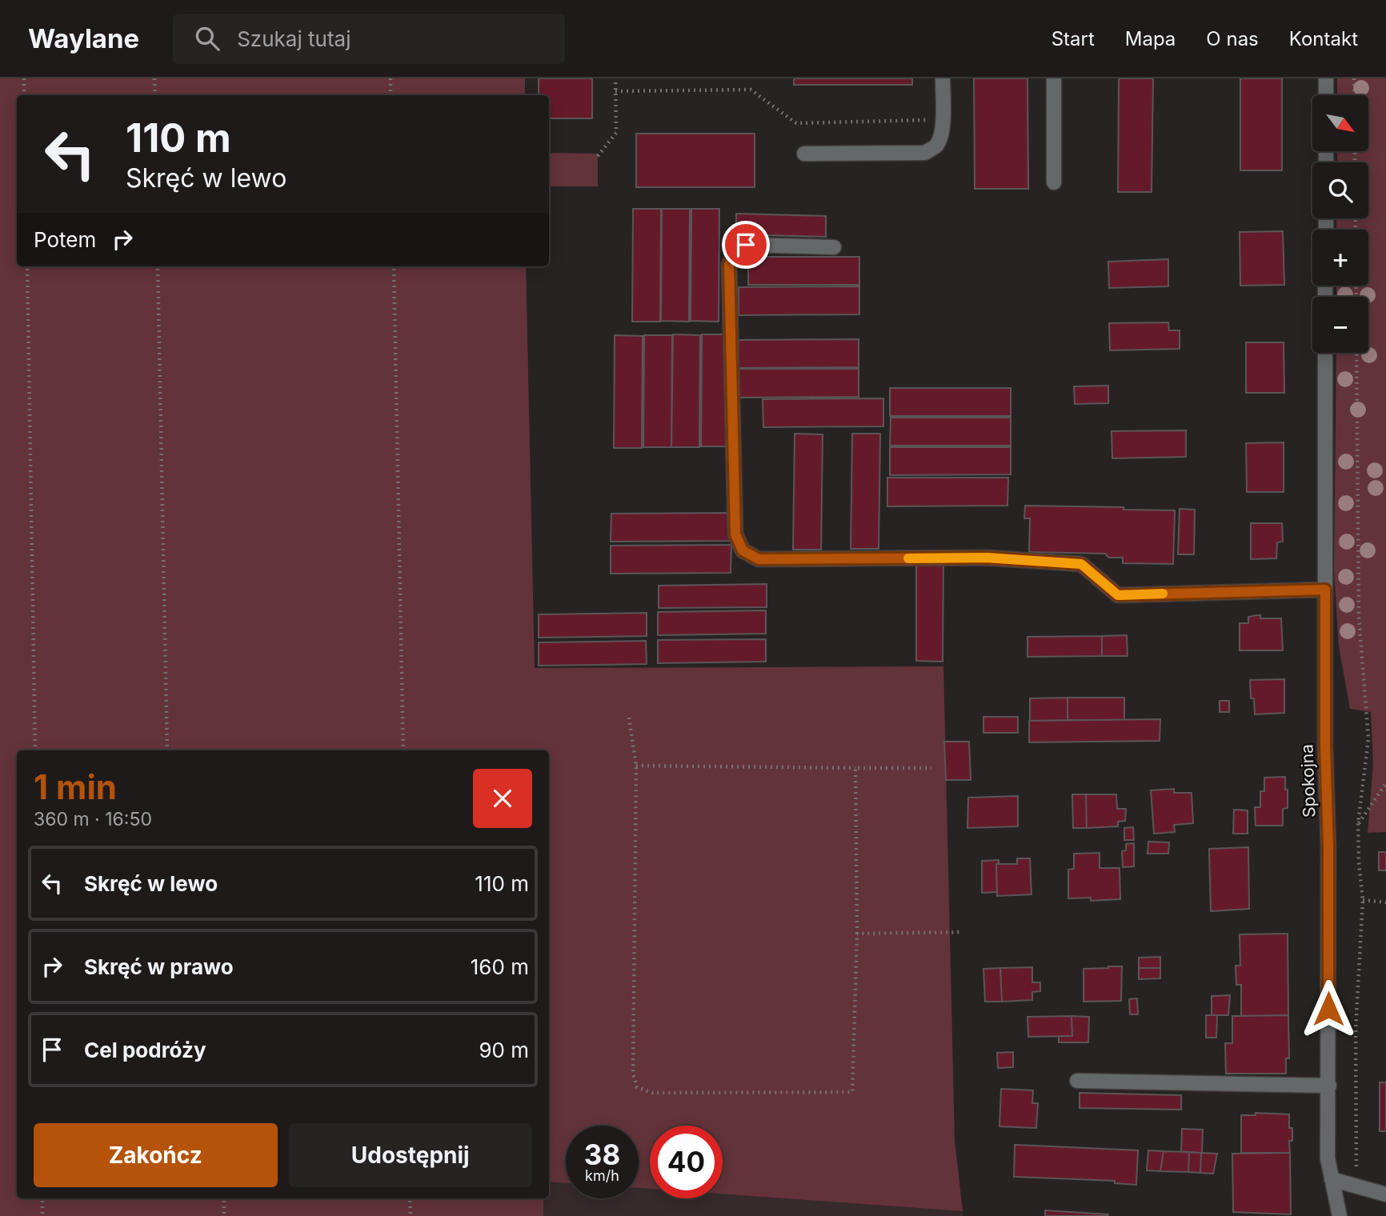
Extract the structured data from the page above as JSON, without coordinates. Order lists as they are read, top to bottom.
{
  "streets": {
    "street": ["Spokojna"]
  },
  "north": "bottom right",
  "page": {
    "header": "Waylane",
    "search": "Szukaj tutaj",
    "nav": [
      "Start",
      "Mapa",
      "O nas",
      "Kontakt"
    ],
    "map_buttons": ["+", "−"],
    "turn": ["110 m", "Skręć w lewo"],
    "then": "Potem",
    "heading": ["1 min", "360 m · 16:50"],
    "list": [
      {
        "name": "Skręć w lewo",
        "value": "110 m"
      },
      {
        "name": "Skręć w prawo",
        "value": "160 m"
      },
      {
        "name": "Cel podróży",
        "value": "90 m"
      }
    ],
    "buttons": ["Zakończ", "Udostępnij"],
    "speed": "38 km/h",
    "limit": "40"
  }
}
